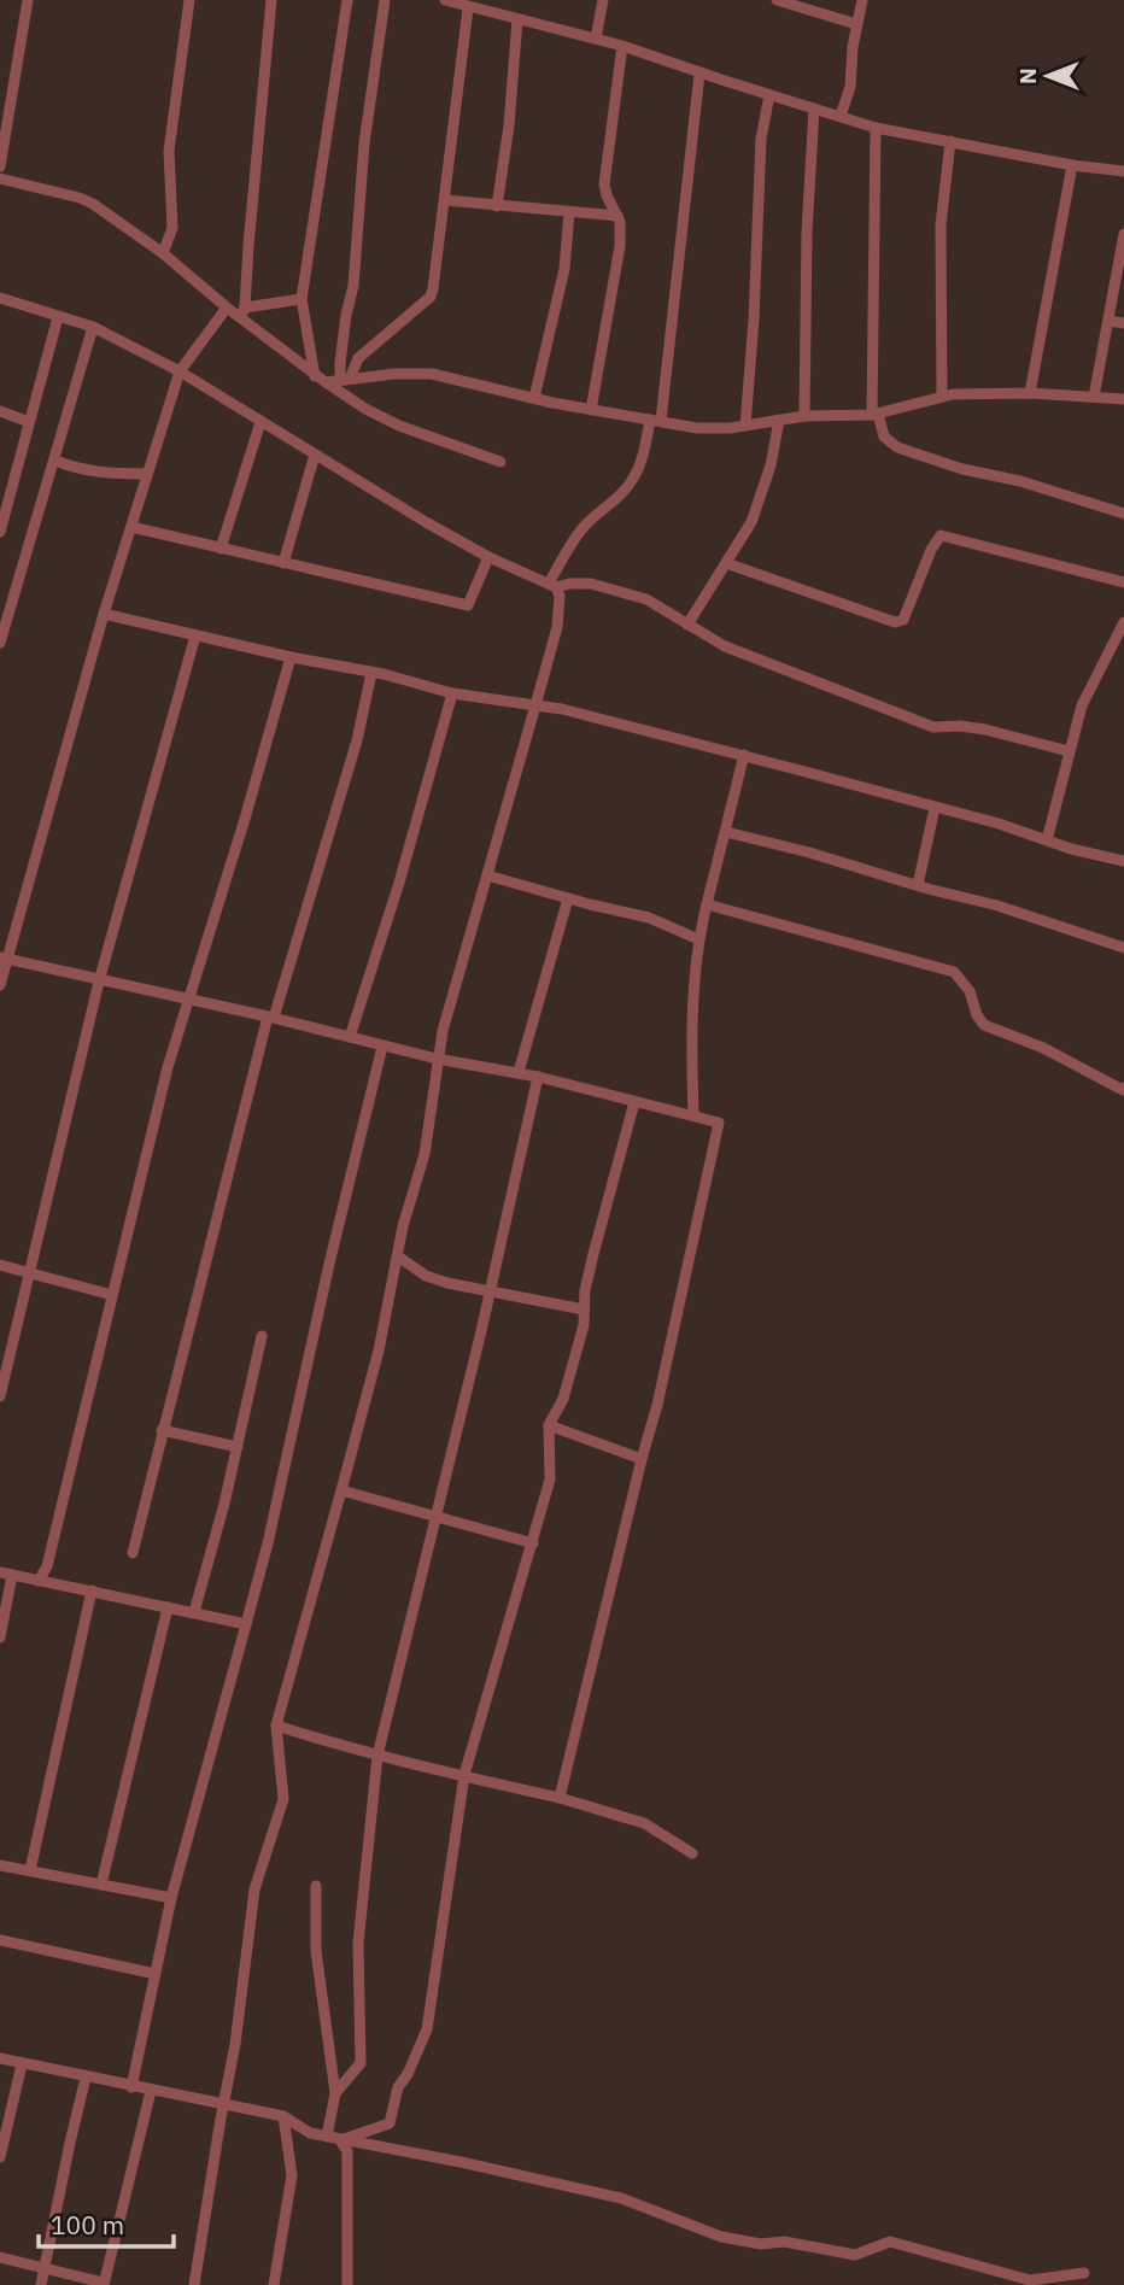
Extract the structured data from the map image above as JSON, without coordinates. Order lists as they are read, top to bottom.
{
  "scale_bar": "100 m",
  "north": "left"
}
